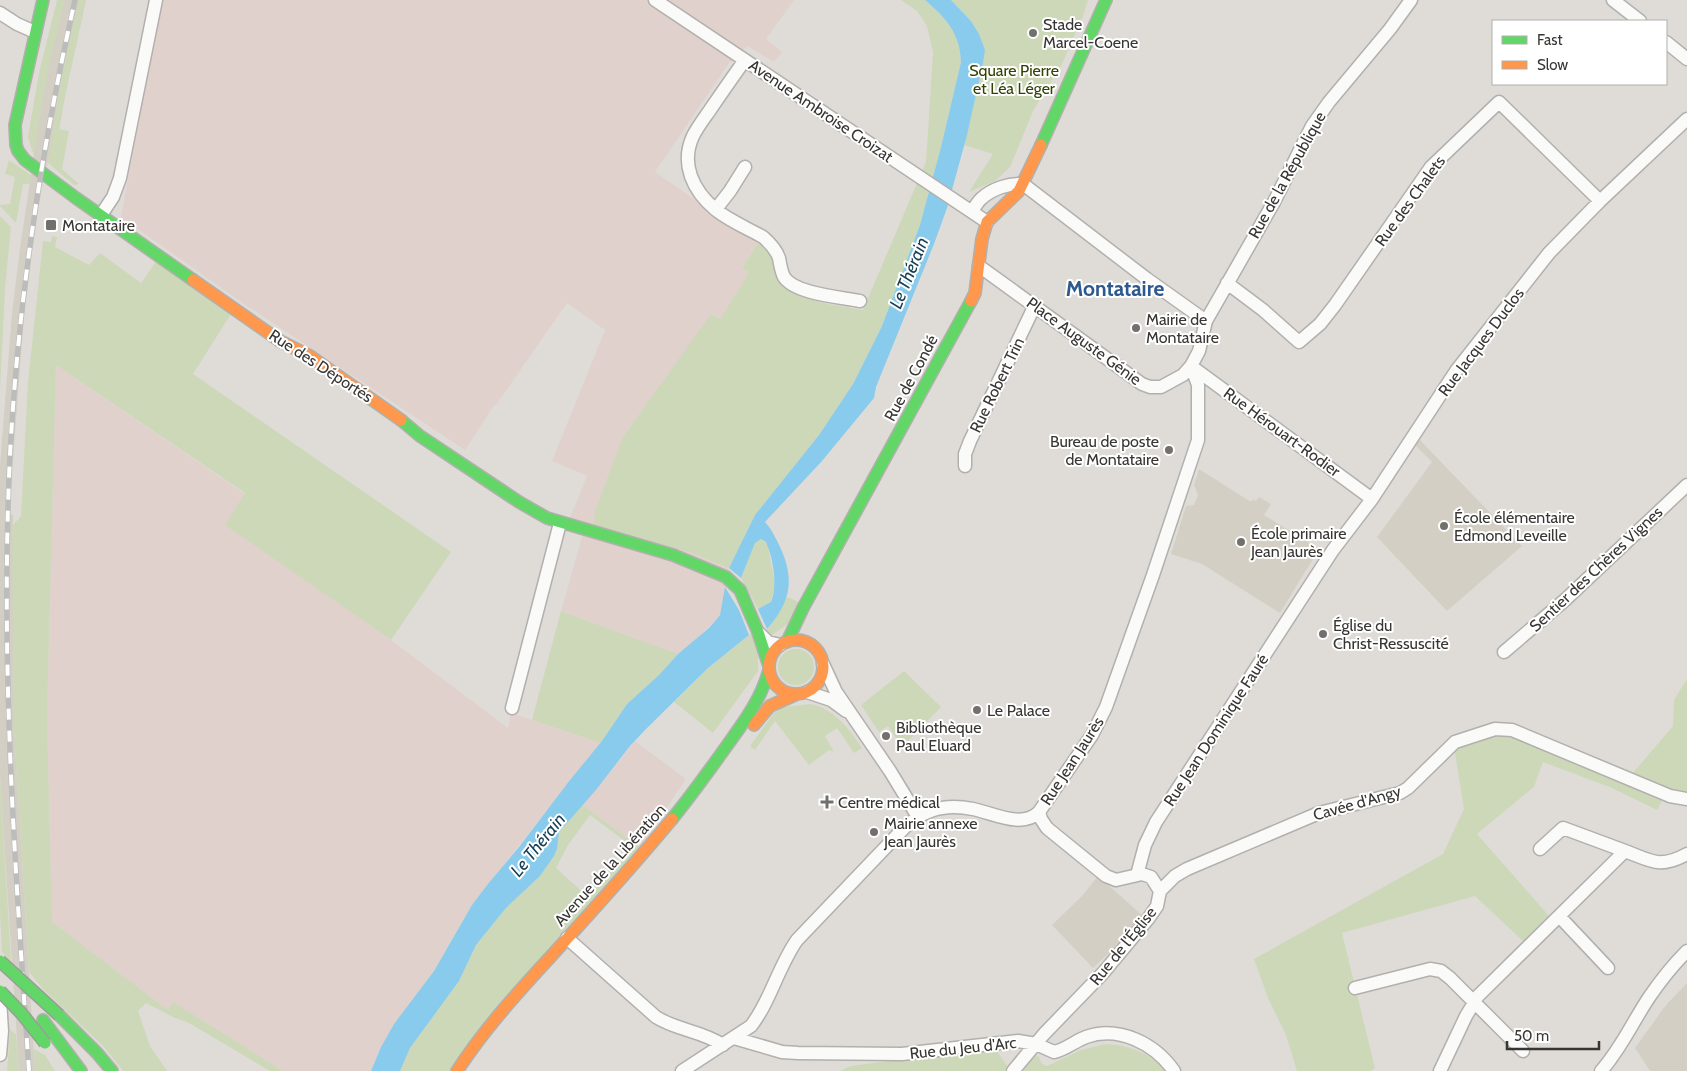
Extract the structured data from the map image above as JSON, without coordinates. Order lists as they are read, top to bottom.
{
  "streets": {
    "main road": ["Rue des Déportés", "Rue de Condé", "Avenue de la Libération"],
    "street": [
      "Avenue Ambroise Croizat",
      "Rue de la République",
      "Rue des Chalets",
      "Place Auguste Génie",
      "Rue Jacques Duclos",
      "Rue Robert Trin",
      "Rue Hérouart-Rodier",
      "Sentier des Chères Vignes",
      "Rue Jean Dominique Fauré",
      "Rue Jean Jaurès",
      "Cavée d'Angy",
      "Rue de l'Église",
      "Rue du Jeu d'Arc"
    ]
  },
  "crossings": [
    ["Avenue Ambroise Croizat", "Rue de Condé"],
    ["Rue de la République", "Rue des Chalets"],
    ["Rue de la République", "Place Auguste Génie"],
    ["Rue de la République", "Rue Hérouart-Rodier"],
    ["Rue de la République", "Rue Jean Jaurès"],
    ["Rue des Chalets", "Rue Jacques Duclos"],
    ["Place Auguste Génie", "Rue de Condé"],
    ["Place Auguste Génie", "Rue Robert Trin"],
    ["Place Auguste Génie", "Rue Hérouart-Rodier"],
    ["Place Auguste Génie", "Rue Jean Jaurès"],
    ["Rue Jacques Duclos", "Rue Hérouart-Rodier"],
    ["Rue Jacques Duclos", "Rue Jean Dominique Fauré"],
    ["Rue des Déportés", "Rue de Condé"],
    ["Rue des Déportés", "Avenue de la Libération"],
    ["Rue de Condé", "Avenue de la Libération"],
    ["Rue Hérouart-Rodier", "Rue Jean Jaurès"],
    ["Rue Jean Dominique Fauré", "Rue de l'Église"],
    ["Rue Jean Jaurès", "Rue du Jeu d'Arc"],
    ["Cavée d'Angy", "Rue de l'Église"],
    ["Rue de l'Église", "Rue du Jeu d'Arc"]
  ],
  "districts": ["Montataire"],
  "water": ["Le Thérain"],
  "parks": ["Square Pierre et Léa Léger"],
  "places": {
    "other": [
      "Stade Marcel-Coene",
      "Mairie de Montataire",
      "Bureau de poste de Montataire",
      "École élémentaire Edmond Leveille",
      "École primaire Jean Jaurès",
      "Église du Christ-Ressuscité",
      "Le Palace",
      "Bibliothèque Paul Eluard",
      "Mairie annexe Jean Jaurès"
    ],
    "transit": ["Montataire"],
    "health": ["Centre médical"]
  },
  "legend": ["Fast", "Slow"],
  "scale_bar": "50 m"
}
